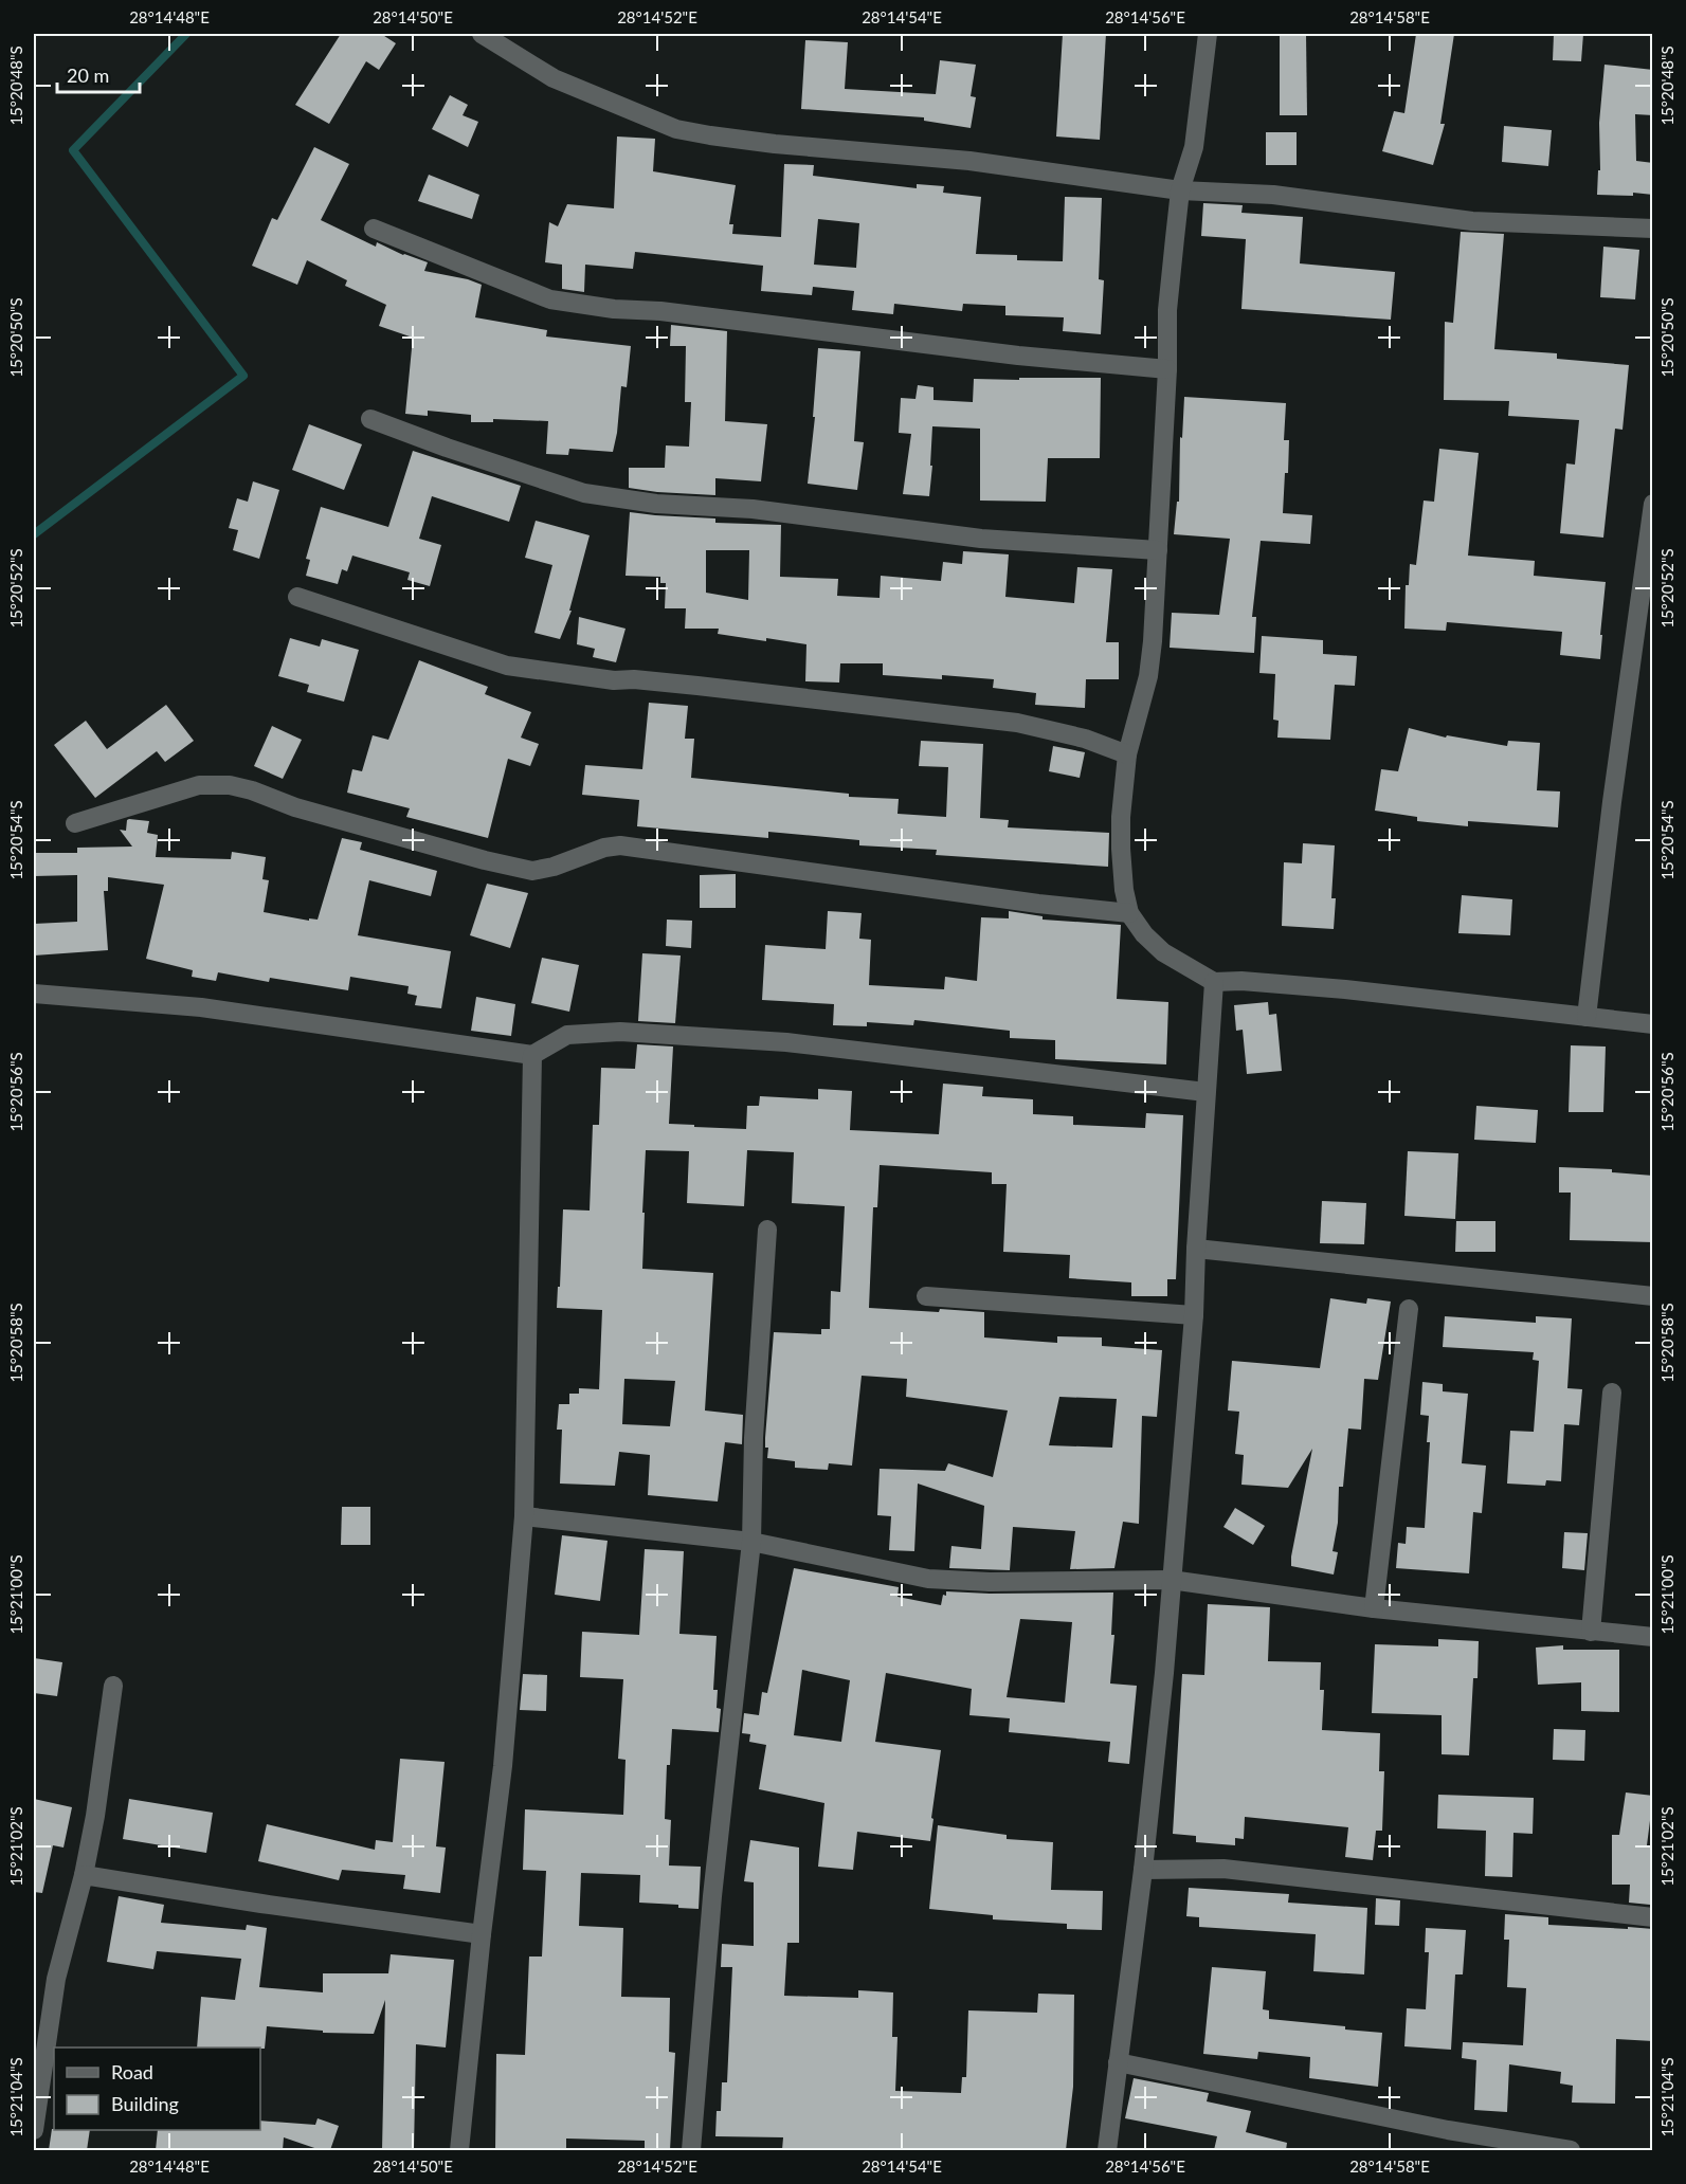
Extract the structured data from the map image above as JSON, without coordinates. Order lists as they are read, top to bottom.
{
  "legend": ["Road", "Building"],
  "scale_bar": "20 m",
  "coordinates": [
    "28°14'48\"E",
    "28°14'50\"E",
    "28°14'52\"E",
    "28°14'54\"E",
    "28°14'56\"E",
    "28°14'58\"E",
    "15°20'48\"S",
    "15°20'50\"S",
    "15°20'52\"S",
    "15°20'54\"S",
    "15°20'56\"S",
    "15°20'58\"S",
    "15°21'00\"S",
    "15°21'02\"S",
    "15°21'04\"S"
  ]
}
